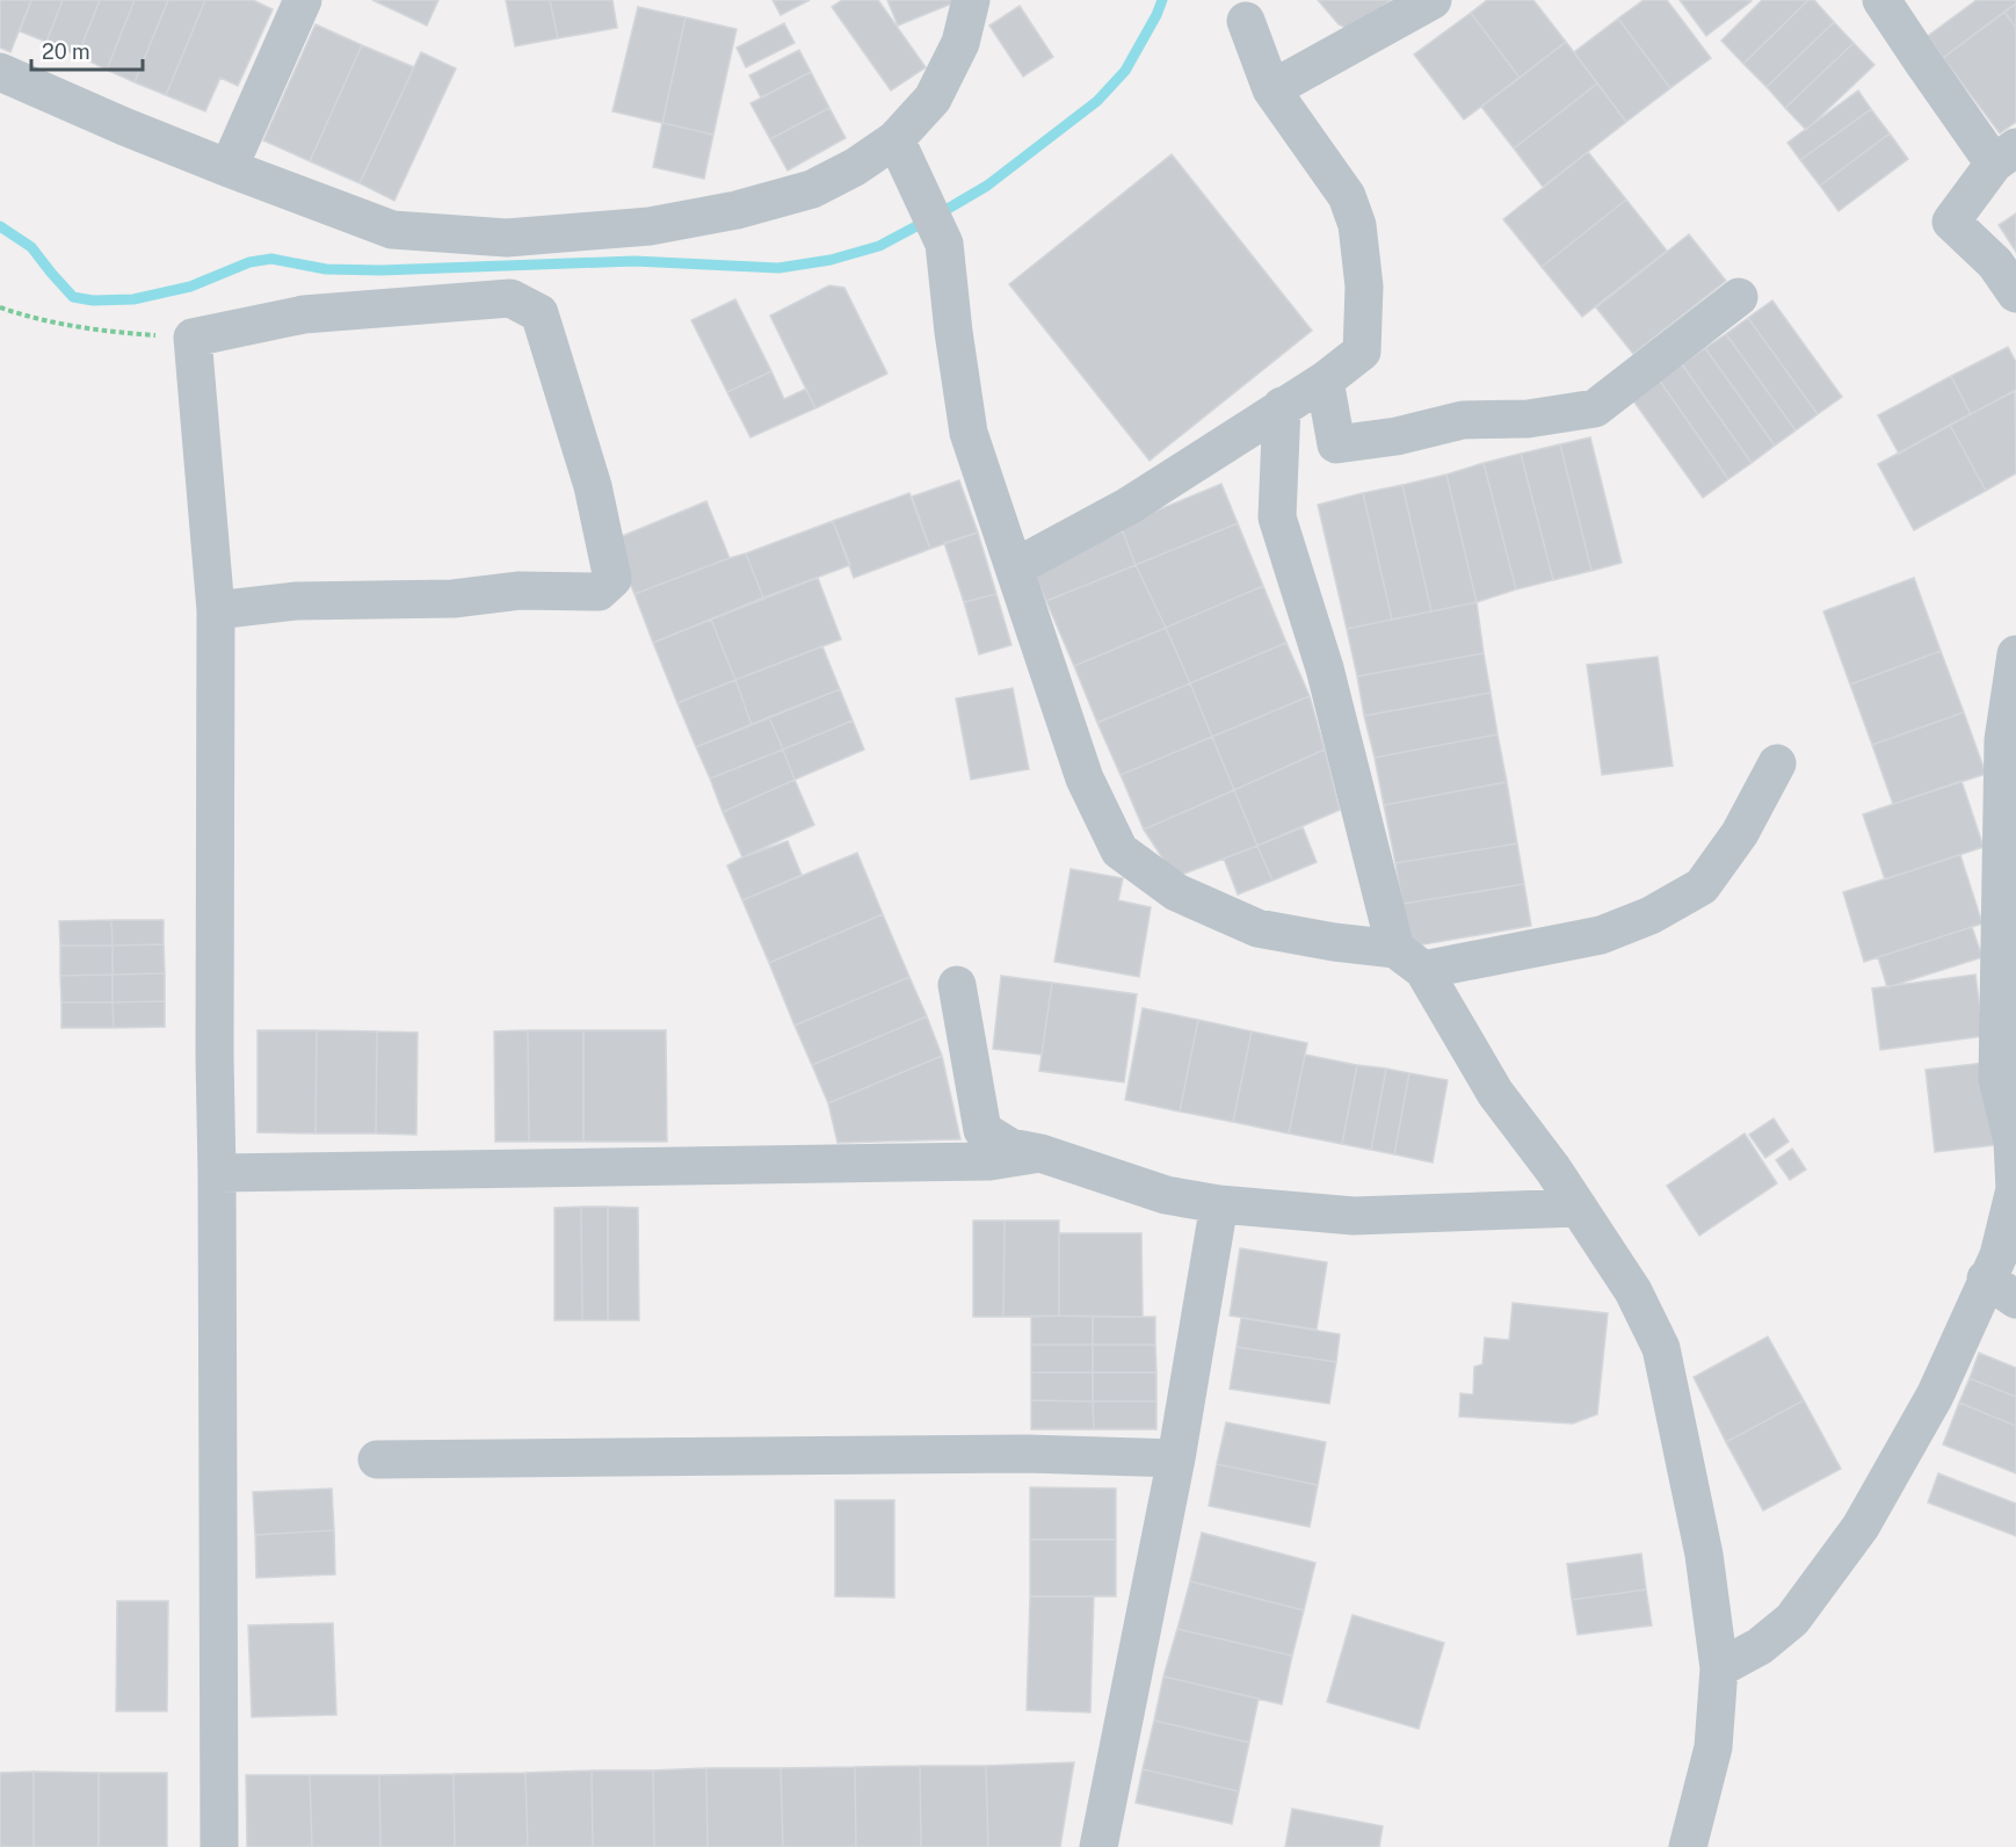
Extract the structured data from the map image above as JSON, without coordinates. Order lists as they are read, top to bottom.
{
  "scale_bar": "20 m"
}
